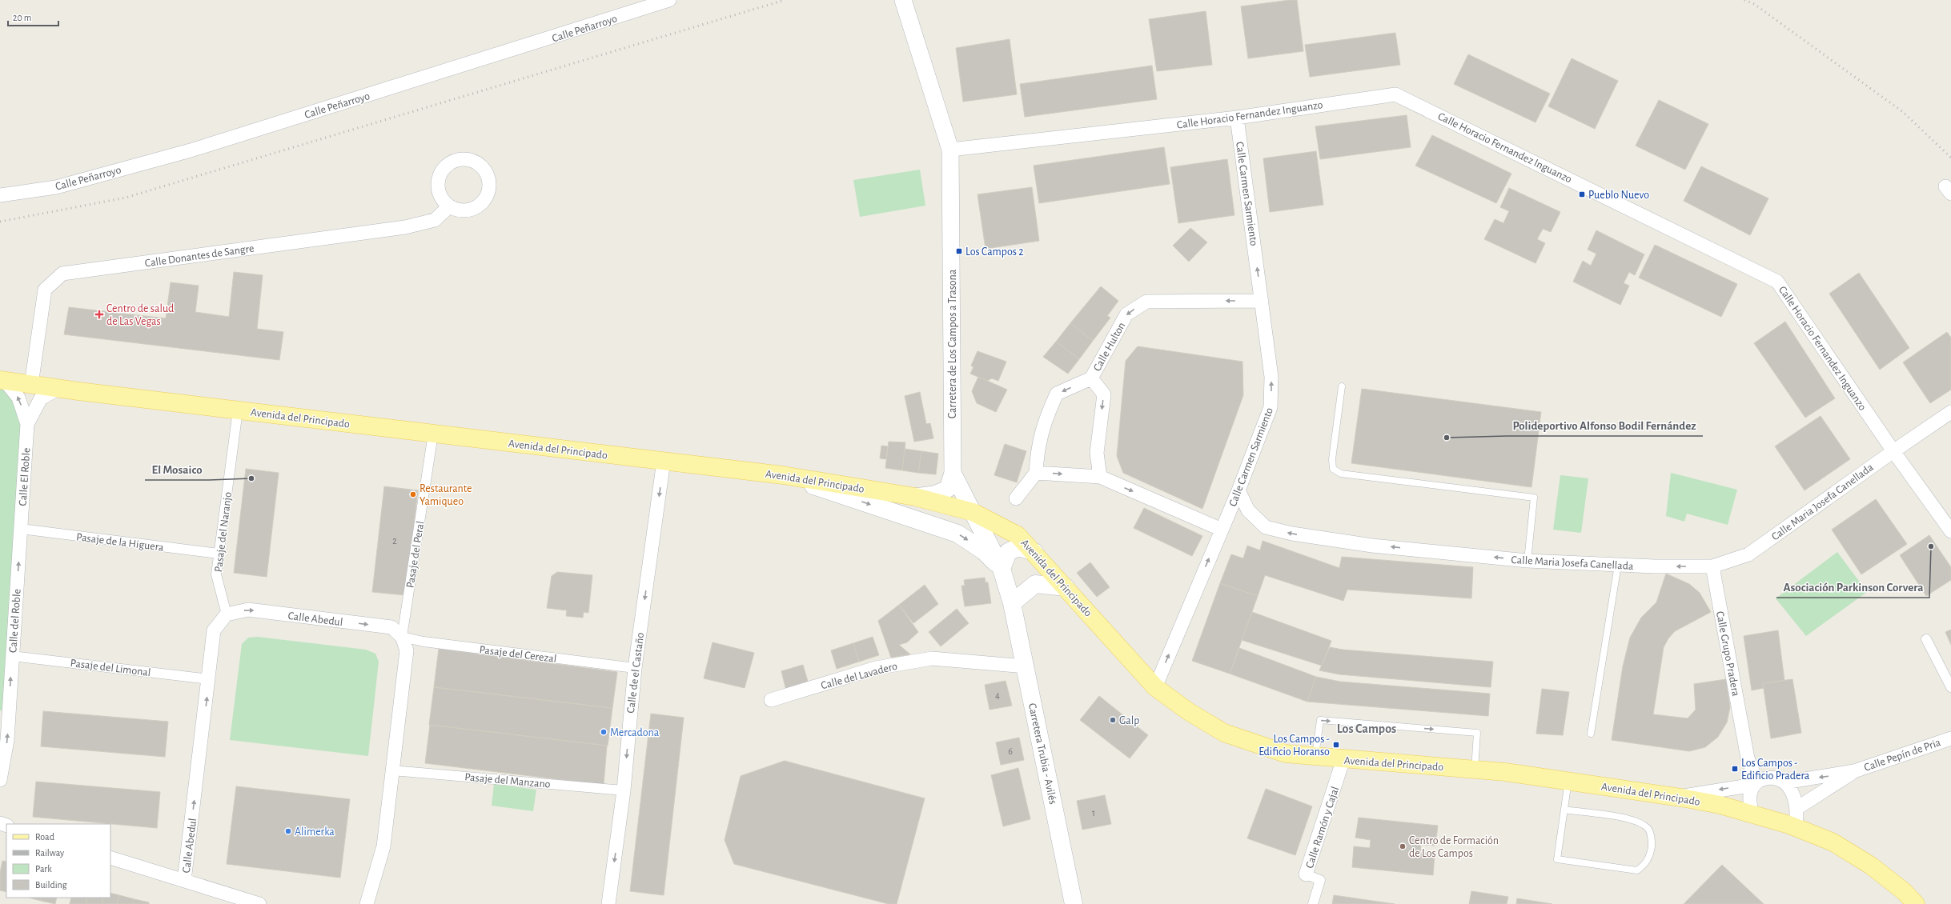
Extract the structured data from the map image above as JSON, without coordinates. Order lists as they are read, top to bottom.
{
  "streets": {
    "main road": ["Avenida del Principado", "Carretera Trubia - Avilés"],
    "street": [
      "Calle Peñarroyo",
      "Calle Horacio Fernandez Inguanzo",
      "Calle Carmen Sarmiento",
      "Calle Donantes de Sangre",
      "Carretera de Los Campos a Trasona",
      "Calle Hulton",
      "Calle El Roble",
      "Calle Maria Josefa Canellada",
      "Pasaje del Naranjo",
      "Pasaje de la Higuera",
      "Pasaje del Peral",
      "Calle Abedul",
      "Calle del Roble",
      "Pasaje del Cerezal",
      "Calle Grupo Pradera",
      "Pasaje del Limonal",
      "Calle de el Castaño",
      "Calle del Lavadero",
      "Calle Pepín de Pria",
      "Pasaje del Manzano",
      "Calle Ramón y Cajal"
    ]
  },
  "crossings": [
    ["Calle Horacio Fernandez Inguanzo", "Calle Carmen Sarmiento"],
    ["Calle Horacio Fernandez Inguanzo", "Carretera de Los Campos a Trasona"],
    ["Calle Horacio Fernandez Inguanzo", "Calle Maria Josefa Canellada"],
    ["Calle Carmen Sarmiento", "Calle Hulton"],
    ["Calle Carmen Sarmiento", "Avenida del Principado"],
    ["Calle Carmen Sarmiento", "Calle Maria Josefa Canellada"],
    ["Calle Donantes de Sangre", "Avenida del Principado"],
    ["Carretera de Los Campos a Trasona", "Avenida del Principado"],
    ["Avenida del Principado", "Calle El Roble"],
    ["Avenida del Principado", "Pasaje del Naranjo"],
    ["Avenida del Principado", "Pasaje del Peral"],
    ["Avenida del Principado", "Calle de el Castaño"],
    ["Avenida del Principado", "Carretera Trubia - Avilés"],
    ["Avenida del Principado", "Calle Ramón y Cajal"],
    ["Calle El Roble", "Pasaje de la Higuera"],
    ["Calle El Roble", "Calle del Roble"],
    ["Calle Maria Josefa Canellada", "Calle Grupo Pradera"],
    ["Pasaje del Naranjo", "Pasaje de la Higuera"],
    ["Pasaje del Naranjo", "Calle Abedul"],
    ["Pasaje de la Higuera", "Calle del Roble"],
    ["Pasaje del Peral", "Calle Abedul"],
    ["Pasaje del Peral", "Pasaje del Cerezal"],
    ["Calle Abedul", "Pasaje del Cerezal"],
    ["Calle Abedul", "Pasaje del Limonal"],
    ["Calle del Roble", "Pasaje del Limonal"],
    ["Pasaje del Cerezal", "Calle de el Castaño"],
    ["Calle de el Castaño", "Pasaje del Manzano"],
    ["Calle del Lavadero", "Carretera Trubia - Avilés"]
  ],
  "one_way": [
    "Calle Carmen Sarmiento",
    "Calle Hulton",
    "Calle Maria Josefa Canellada",
    "Calle del Roble",
    "Calle de el Castaño"
  ],
  "districts": ["Los Campos"],
  "places": {
    "transit": [
      "Pueblo Nuevo",
      "Los Campos 2",
      "Los Campos - Edificio Horanso",
      "Los Campos - Edificio Pradera"
    ],
    "health": ["Centro de salud de Las Vegas"],
    "other": [
      "Polideportivo Alfonso Bodil Fernández",
      "El Mosaico",
      "Restaurante Yamiqueo",
      "Asociación Parkinson Corvera",
      "Galp",
      "Mercadona",
      "Alimerka",
      "Centro de Formación de Los Campos"
    ]
  },
  "house_numbers": [
    "2",
    "4",
    "6",
    "1"
  ],
  "legend": [
    "Road",
    "Railway",
    "Park",
    "Building"
  ],
  "scale_bar": "20 m"
}
